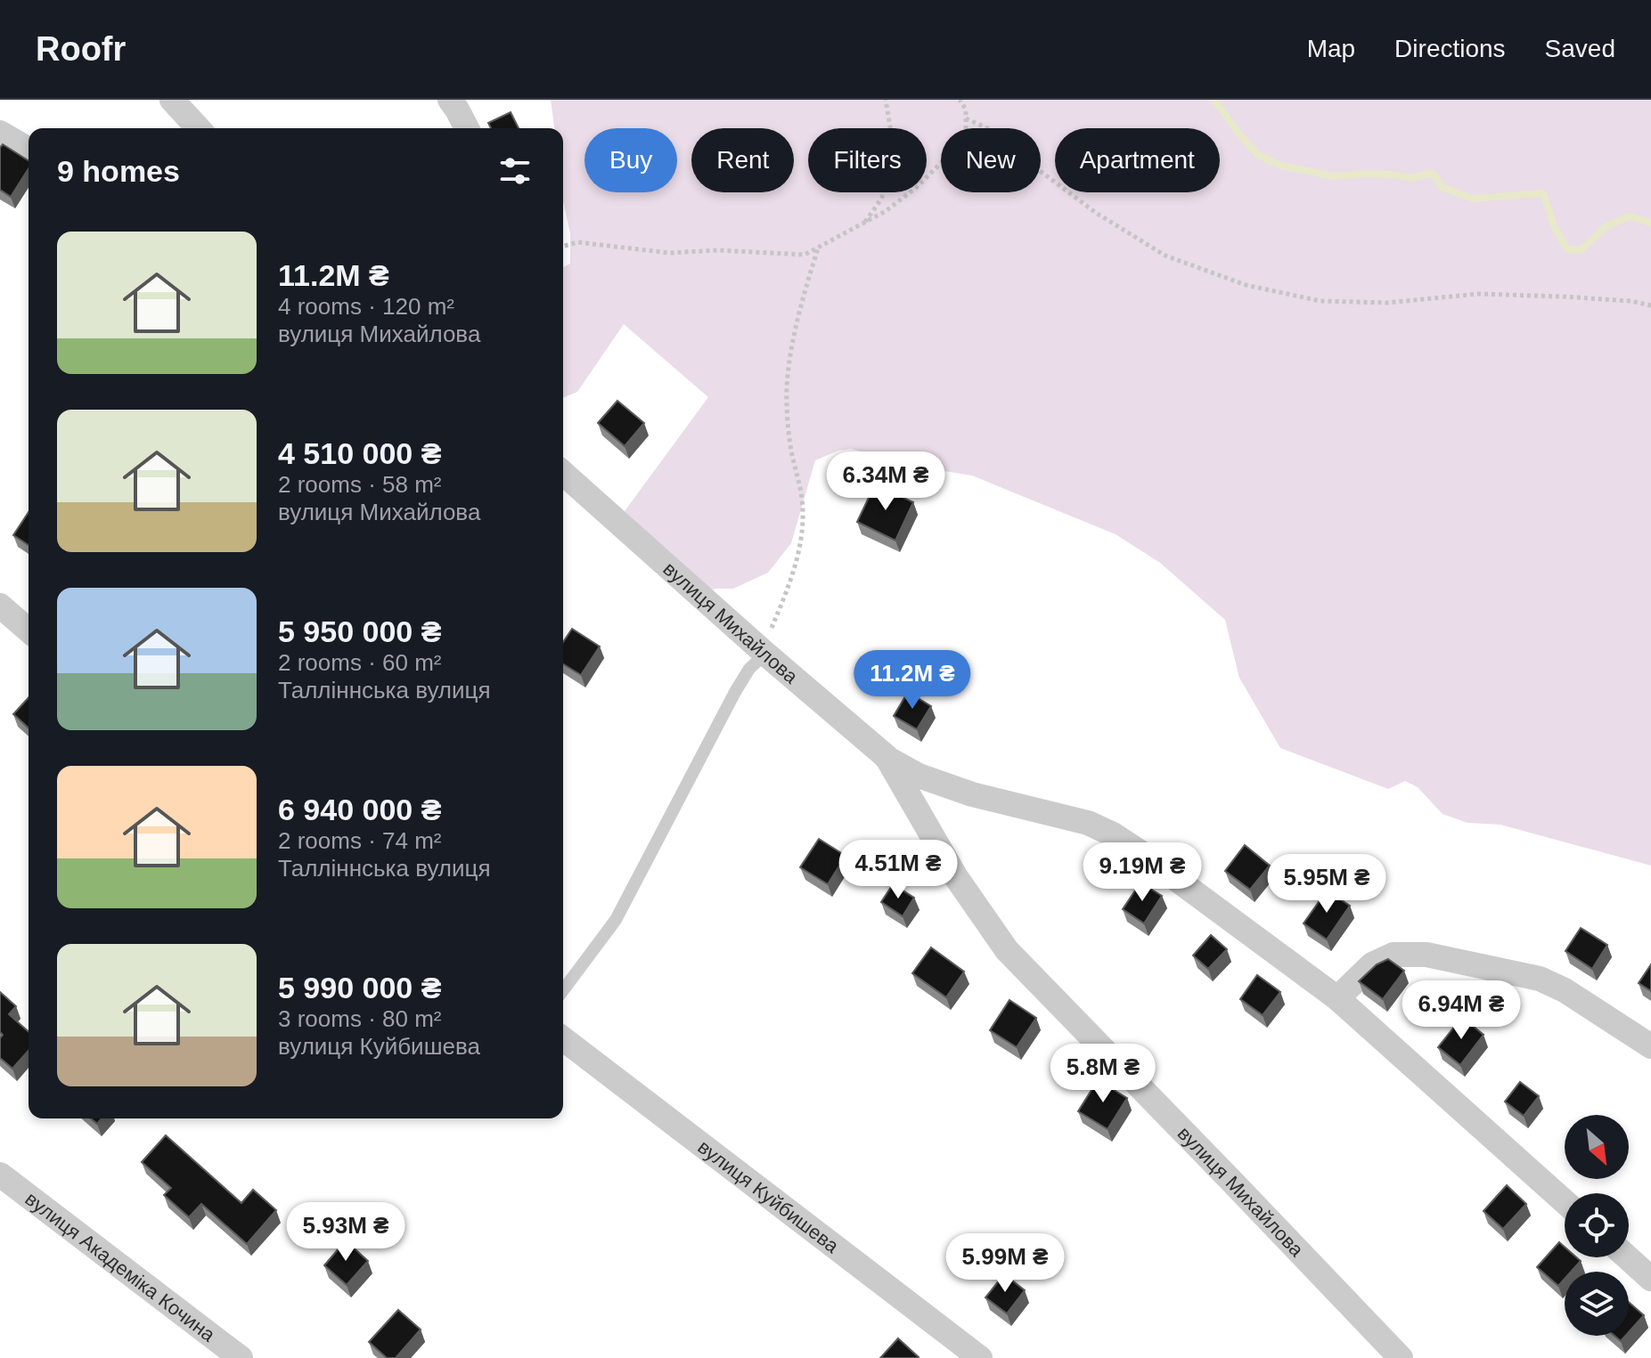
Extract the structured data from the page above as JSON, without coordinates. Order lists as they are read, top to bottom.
{
  "streets": {
    "street": ["вулиця Михайлова", "вулиця Куйбишева", "вулиця Академіка Кочина"]
  },
  "north": "bottom right",
  "page": {
    "header": "Roofr",
    "nav": ["Map", "Directions", "Saved"],
    "chip": [
      "Buy",
      "Rent",
      "Filters",
      "New",
      "Apartment"
    ],
    "heading": "9 homes",
    "list": [
      {
        "name": "11.2M ₴",
        "note": "4 rooms · 120 m² · вулиця Михайлова"
      },
      {
        "name": "4 510 000 ₴",
        "note": "2 rooms · 58 m² · вулиця Михайлова"
      },
      {
        "name": "5 950 000 ₴",
        "note": "2 rooms · 60 m² · Талліннська вулиця"
      },
      {
        "name": "6 940 000 ₴",
        "note": "2 rooms · 74 m² · Талліннська вулиця"
      },
      {
        "name": "5 990 000 ₴",
        "note": "3 rooms · 80 m² · вулиця Куйбишева"
      }
    ],
    "price": [
      "6.34M ₴",
      "11.2M ₴",
      "4.51M ₴",
      "9.19M ₴",
      "5.95M ₴",
      "6.94M ₴",
      "5.8M ₴",
      "5.93M ₴",
      "5.99M ₴"
    ]
  }
}
